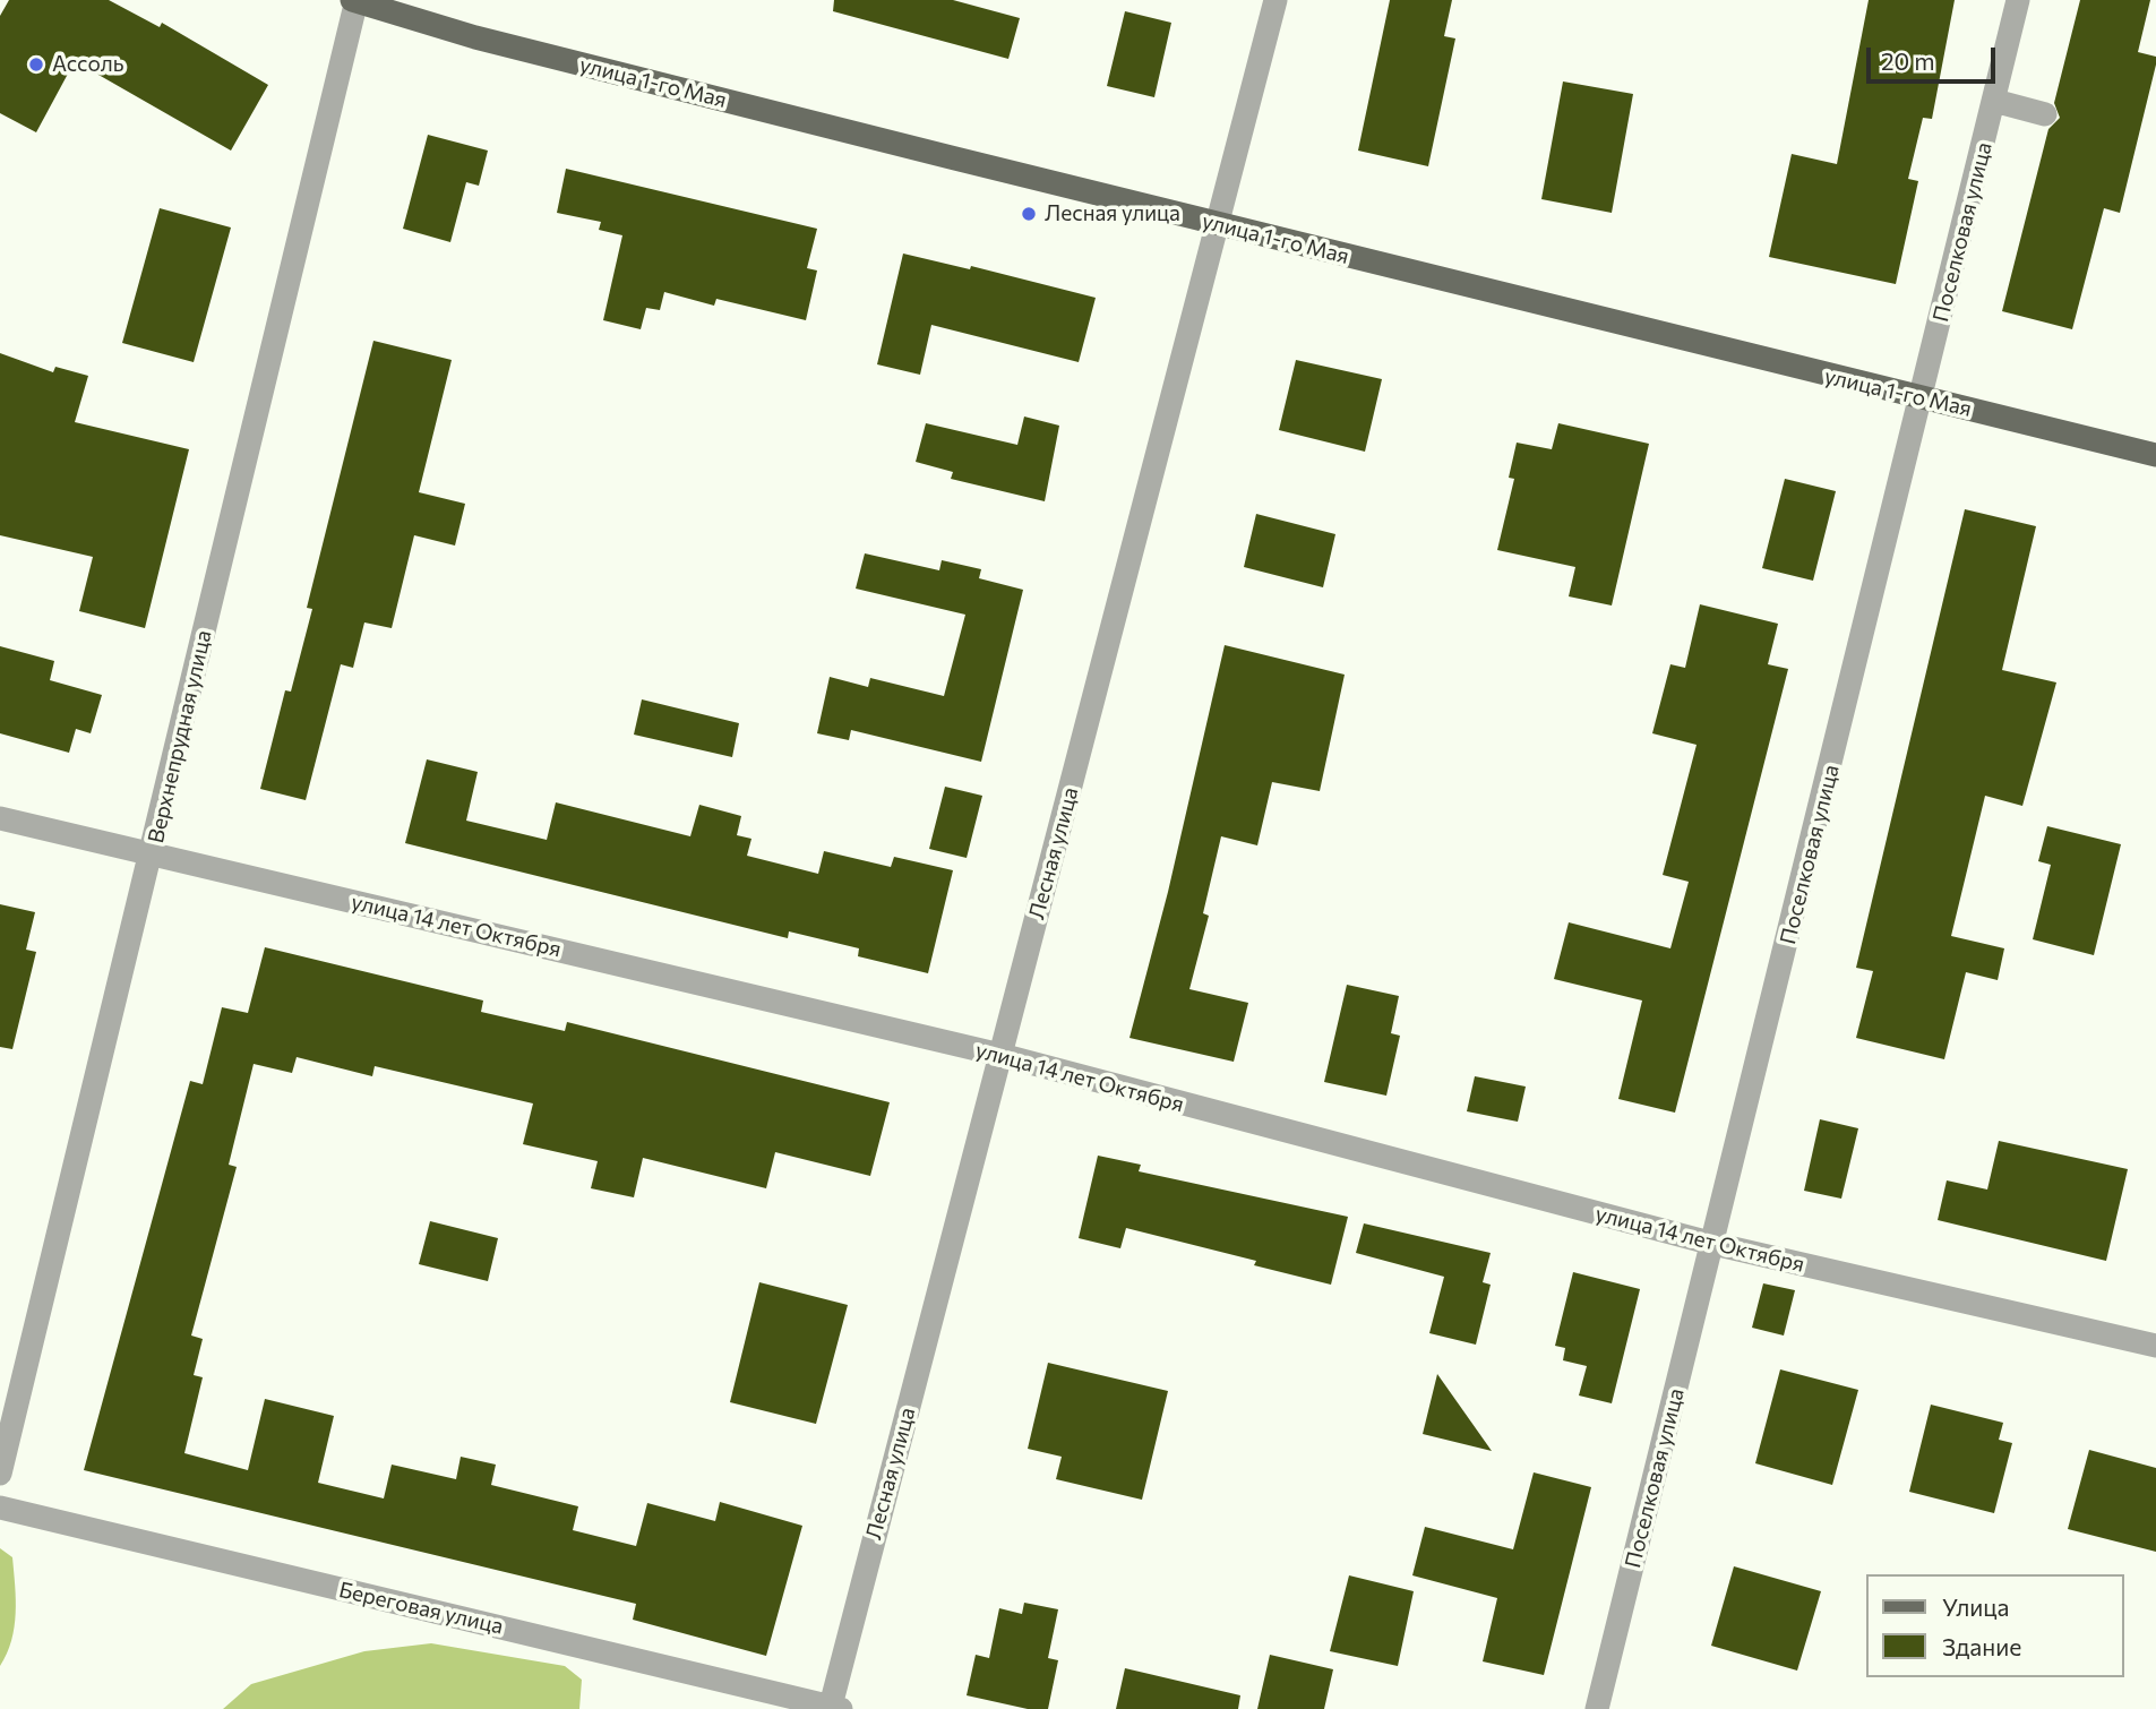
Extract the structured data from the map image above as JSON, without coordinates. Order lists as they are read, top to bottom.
{
  "streets": {
    "main road": ["улица 1-го Мая"],
    "street": [
      "Поселковая улица",
      "Верхнепрудная улица",
      "Лесная улица",
      "улица 14 лет Октября",
      "Береговая улица"
    ]
  },
  "crossings": [
    ["улица 1-го Мая", "Поселковая улица"],
    ["улица 1-го Мая", "Верхнепрудная улица"],
    ["улица 1-го Мая", "Лесная улица"],
    ["Поселковая улица", "улица 14 лет Октября"],
    ["Верхнепрудная улица", "улица 14 лет Октября"],
    ["Лесная улица", "улица 14 лет Октября"],
    ["Лесная улица", "Береговая улица"]
  ],
  "places": ["Ассоль", "Лесная улица"],
  "legend": ["Улица", "Здание"],
  "scale_bar": "20 m"
}
